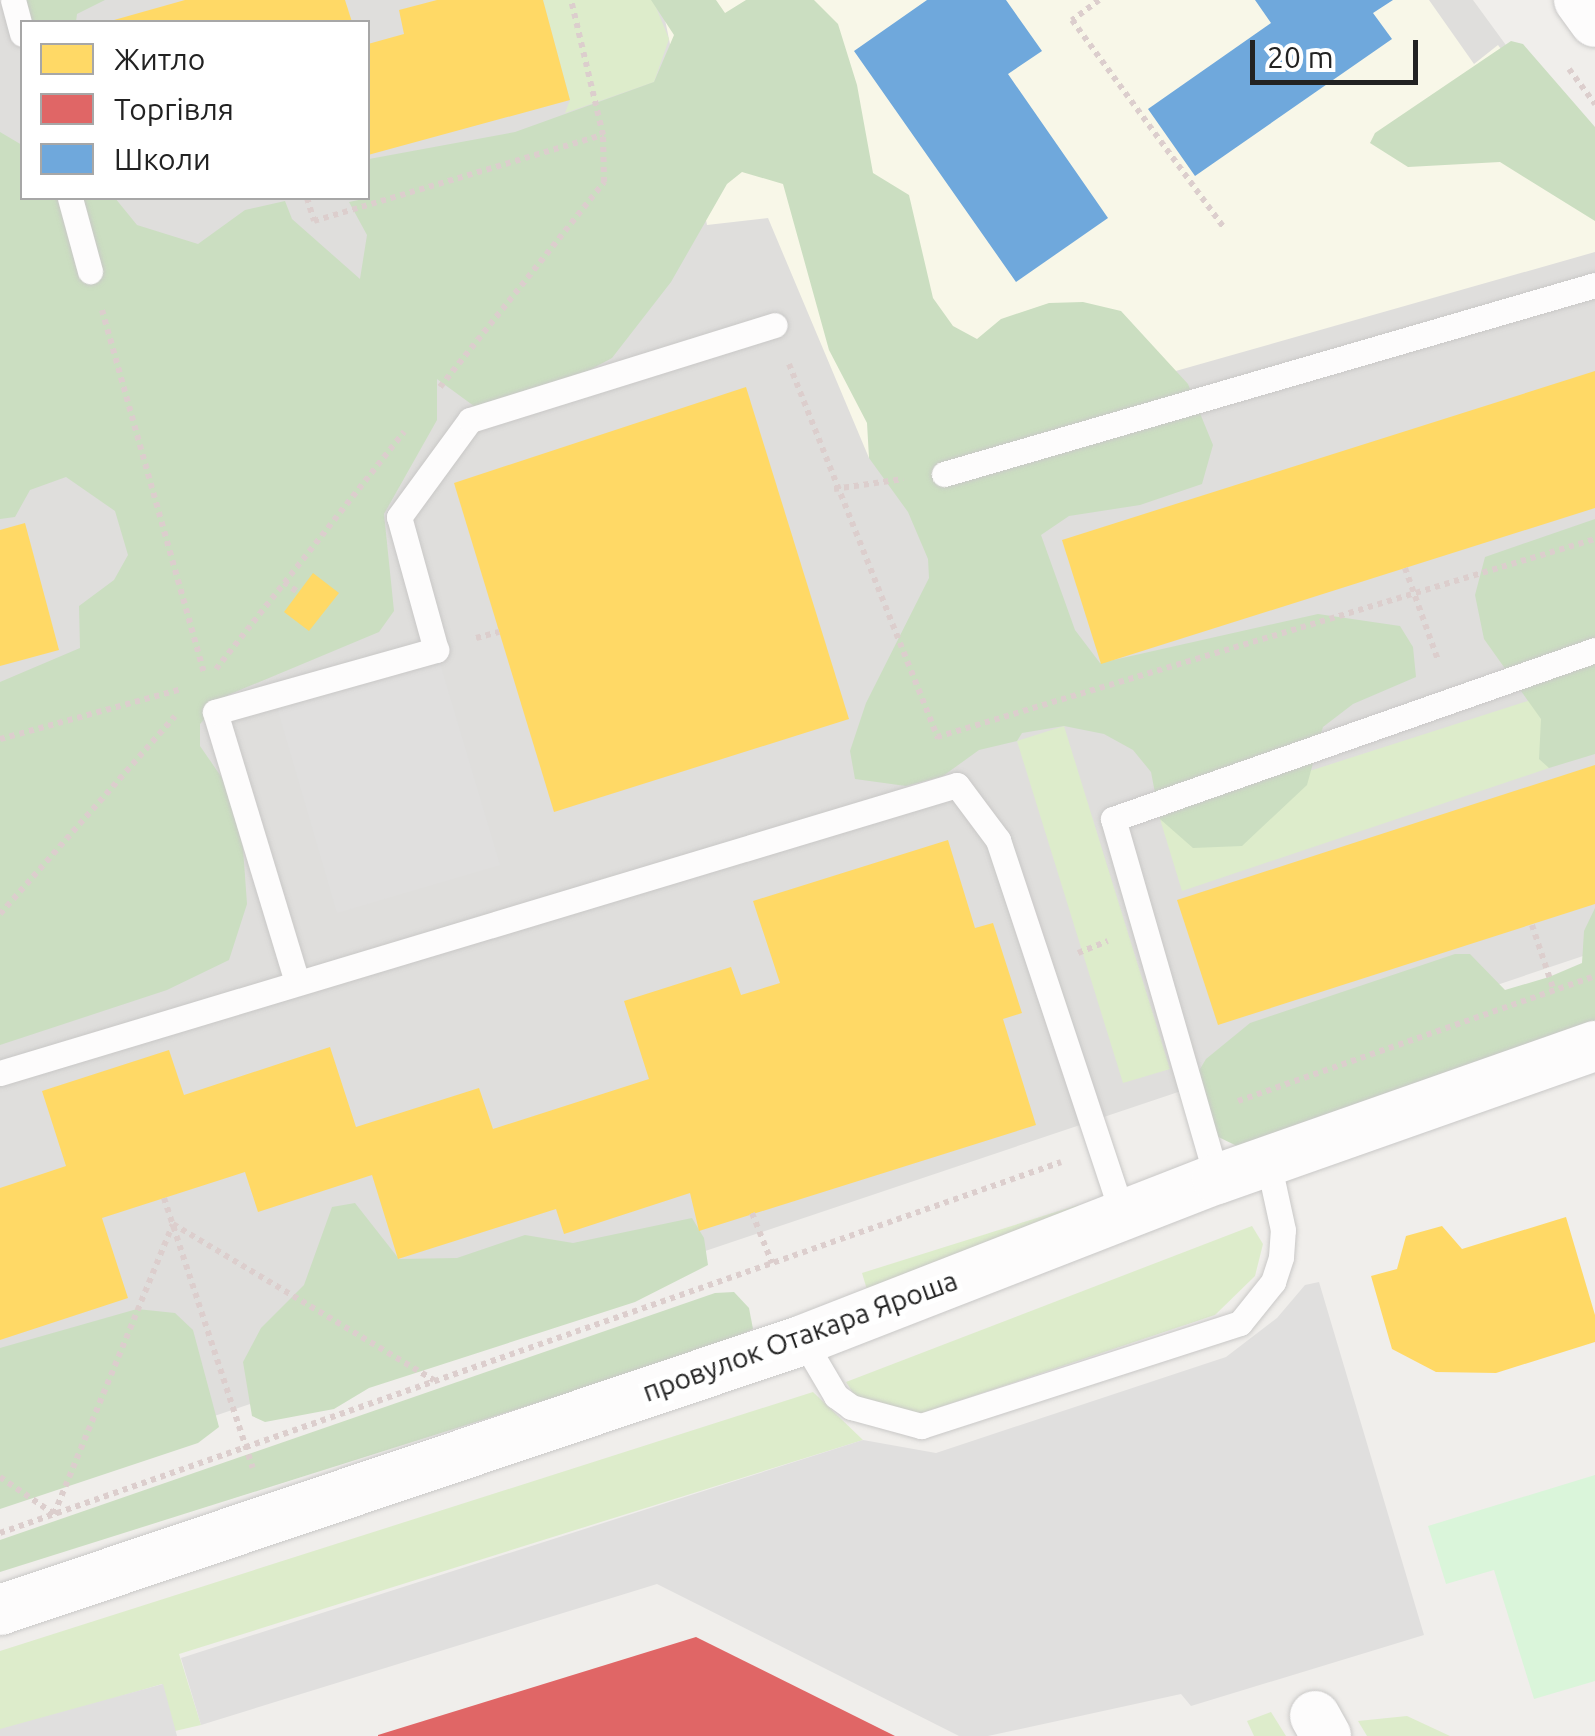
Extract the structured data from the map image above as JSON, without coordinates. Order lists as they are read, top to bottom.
{
  "streets": {
    "street": ["провулок Отакара Яроша"]
  },
  "legend": ["Житло", "Торгівля", "Школи"],
  "scale_bar": "20 m"
}
